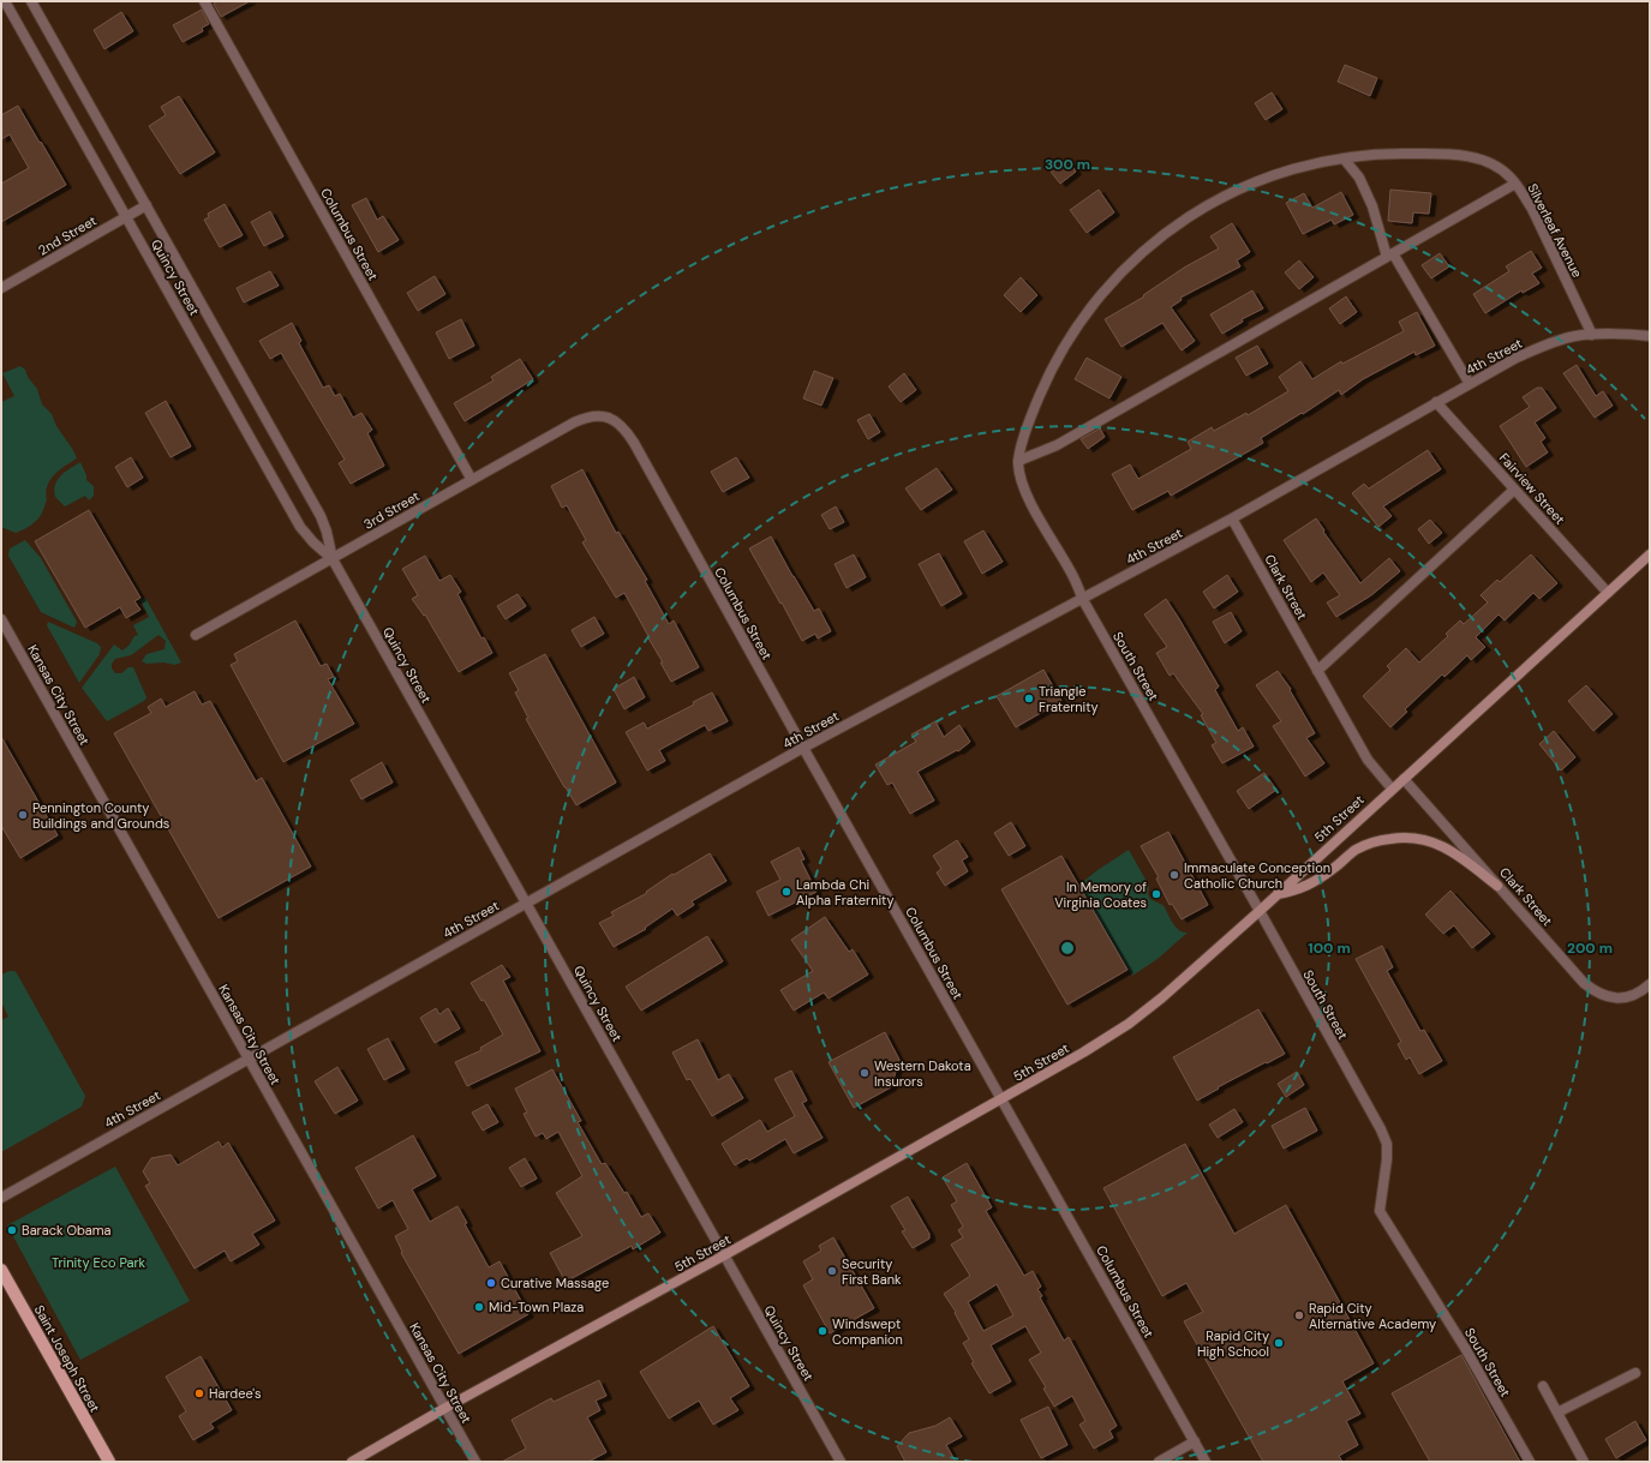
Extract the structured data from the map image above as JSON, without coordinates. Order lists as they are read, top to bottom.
{
  "streets": {
    "main road": ["5th Street", "Saint Joseph Street"],
    "street": [
      "Silverleaf Avenue",
      "Columbus Street",
      "2nd Street",
      "Quincy Street",
      "4th Street",
      "Fairview Street",
      "3rd Street",
      "Clark Street",
      "South Street",
      "Kansas City Street"
    ]
  },
  "crossings": [
    ["Silverleaf Avenue", "4th Street"],
    ["Silverleaf Avenue", "South Street"],
    ["Columbus Street", "4th Street"],
    ["Columbus Street", "3rd Street"],
    ["Columbus Street", "5th Street"],
    ["2nd Street", "Quincy Street"],
    ["Quincy Street", "4th Street"],
    ["Quincy Street", "3rd Street"],
    ["Quincy Street", "5th Street"],
    ["4th Street", "Fairview Street"],
    ["4th Street", "Clark Street"],
    ["4th Street", "South Street"],
    ["4th Street", "Kansas City Street"],
    ["Fairview Street", "5th Street"],
    ["Clark Street", "5th Street"],
    ["South Street", "5th Street"],
    ["Kansas City Street", "5th Street"]
  ],
  "parks": ["Trinity Eco Park"],
  "places": [
    "Triangle Fraternity",
    "Pennington County Buildings and Grounds",
    "Immaculate Conception Catholic Church",
    "Lambda Chi Alpha Fraternity",
    "In Memory of Virginia Coates",
    "Western Dakota Insurors",
    "Barack Obama",
    "Security First Bank",
    "Curative Massage",
    "Mid-Town Plaza",
    "Rapid City Alternative Academy",
    "Windswept Companion",
    "Rapid City High School",
    "Hardee's"
  ],
  "rings": ["300 m", "100 m", "200 m"]
}
